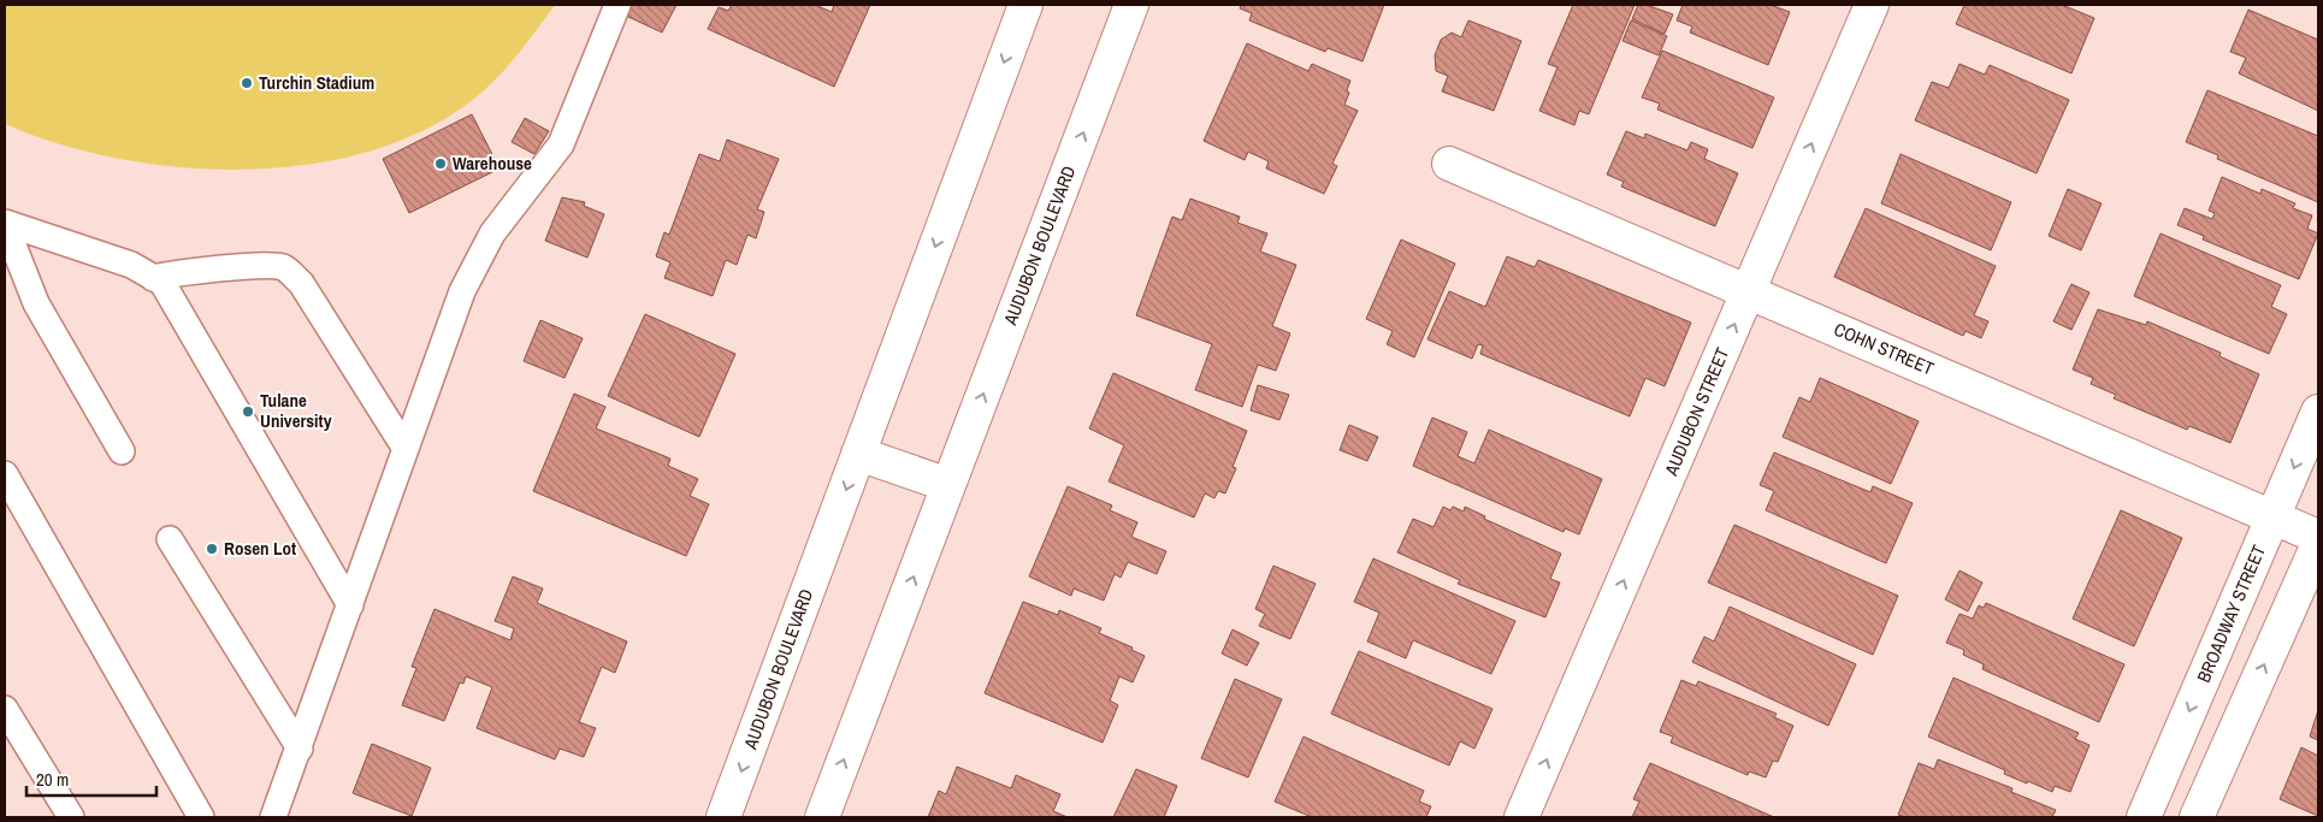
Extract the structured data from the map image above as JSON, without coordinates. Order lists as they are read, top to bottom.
{
  "streets": {
    "street": [
      "AUDUBON BOULEVARD",
      "COHN STREET",
      "AUDUBON STREET",
      "BROADWAY STREET"
    ]
  },
  "crossings": [
    ["COHN STREET", "AUDUBON STREET"],
    ["COHN STREET", "BROADWAY STREET"]
  ],
  "one_way": ["AUDUBON STREET"],
  "places": [
    "Turchin Stadium",
    "Warehouse",
    "Tulane University",
    "Rosen Lot"
  ],
  "scale_bar": "20 m"
}
